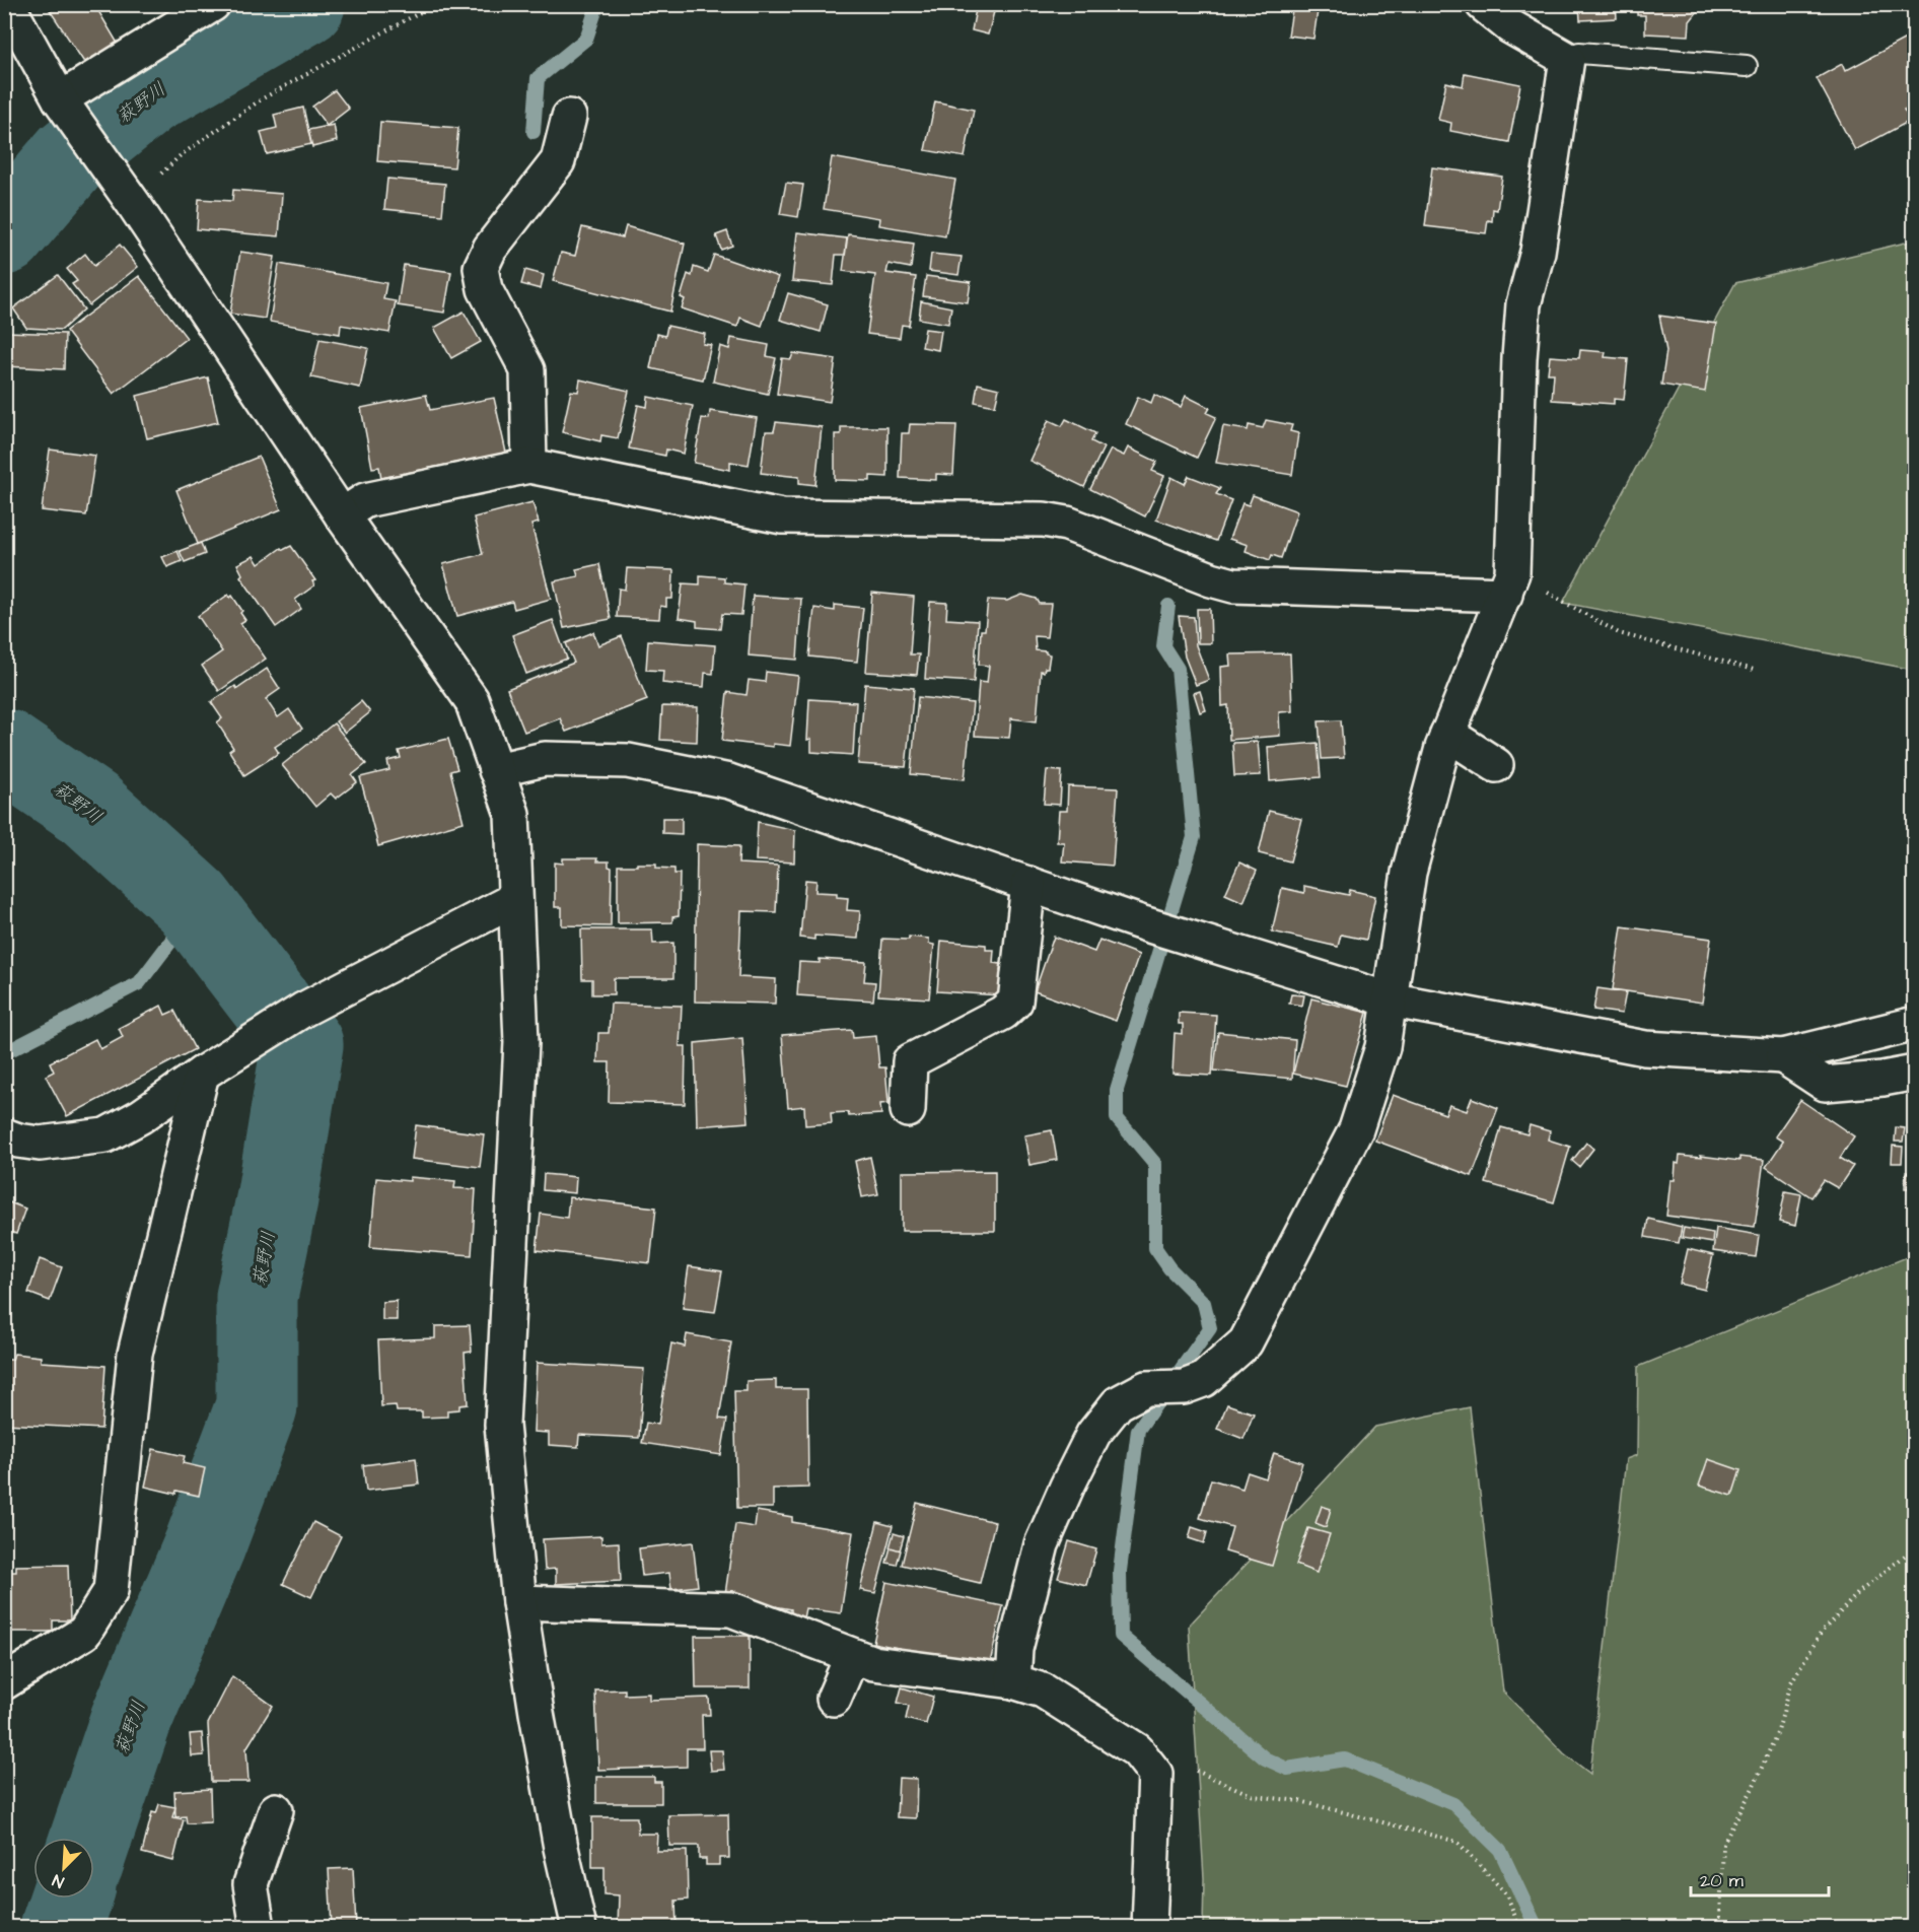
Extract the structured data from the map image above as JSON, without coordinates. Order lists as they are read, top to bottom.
{
  "water": ["萩野川"],
  "scale_bar": "20 m",
  "north": "bottom left"
}
